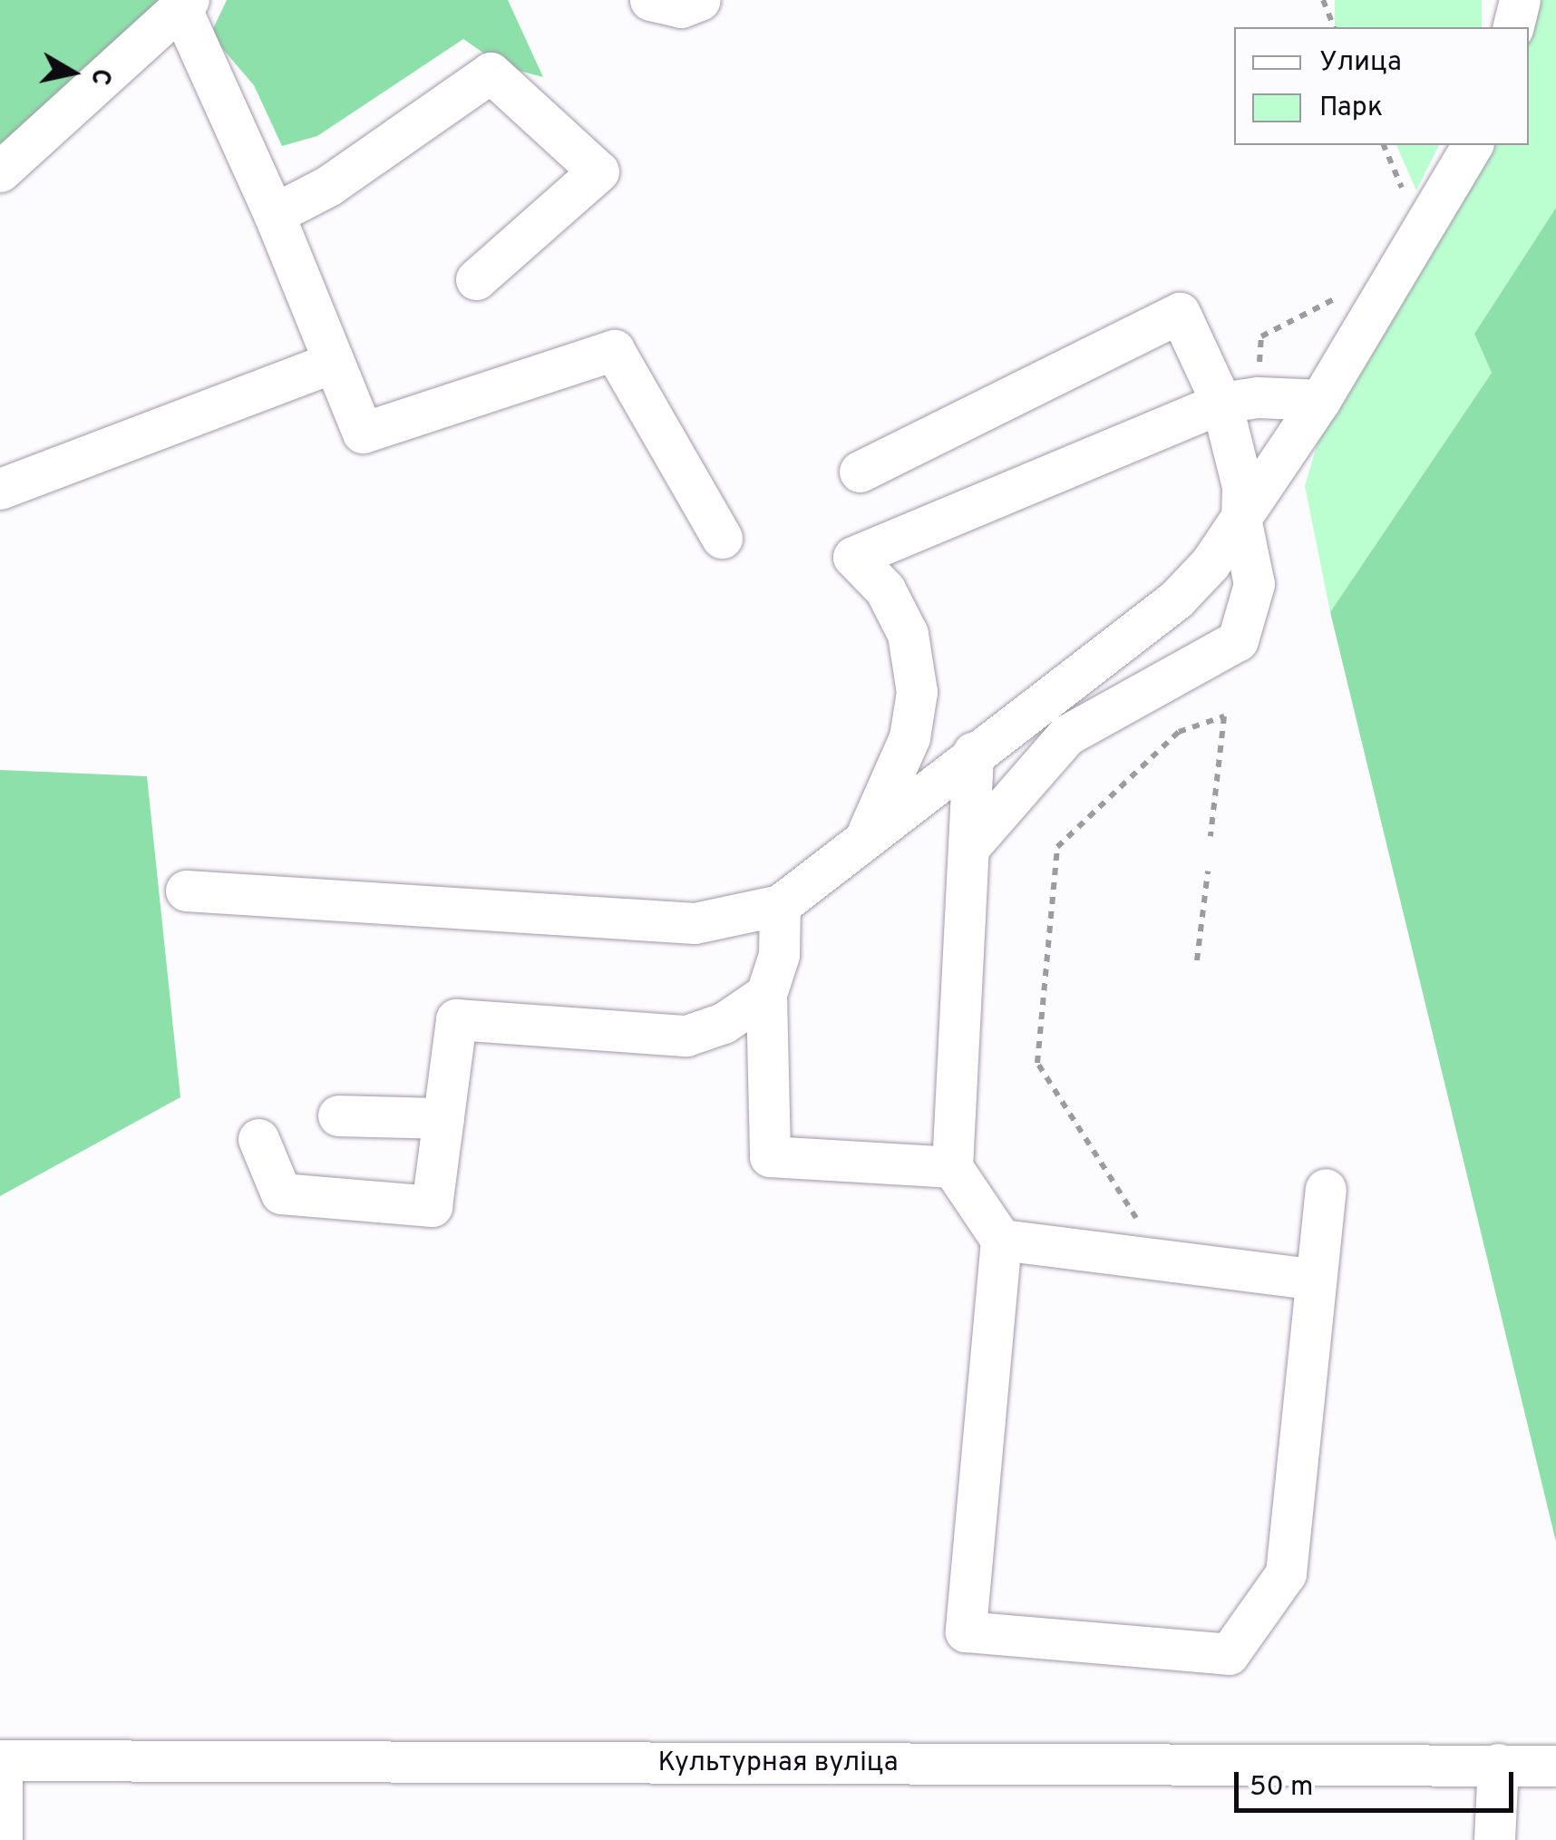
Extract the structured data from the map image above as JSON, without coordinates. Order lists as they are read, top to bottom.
{
  "streets": {
    "street": ["Культурная вуліца"]
  },
  "legend": ["Улица", "Парк"],
  "scale_bar": "50 m",
  "north": "right"
}
